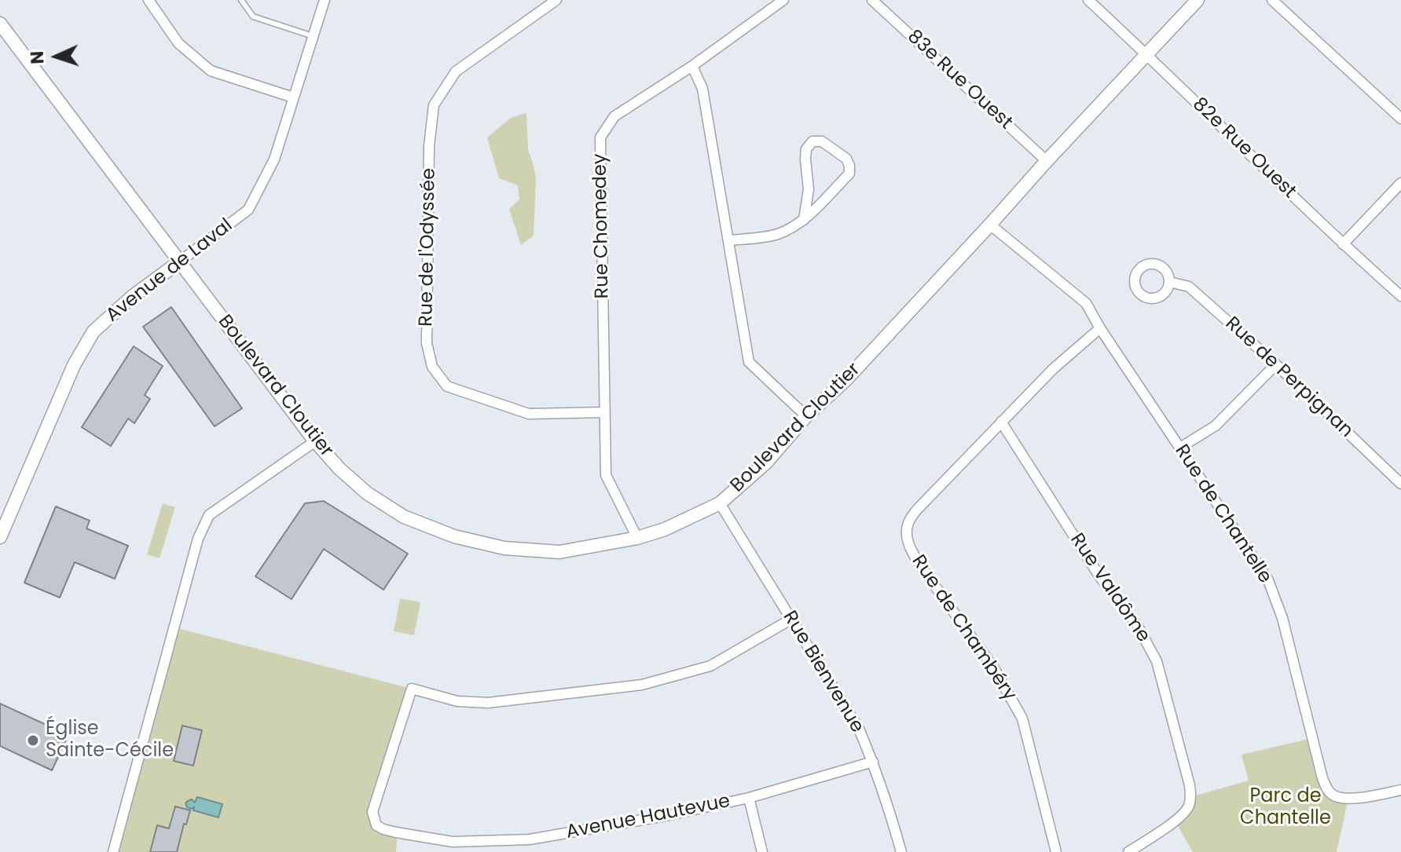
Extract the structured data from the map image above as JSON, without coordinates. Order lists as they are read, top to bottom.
{
  "streets": {
    "street": [
      "83e Rue Ouest",
      "82e Rue Ouest",
      "Rue Chomedey",
      "Rue de l'Odyssée",
      "Avenue de Laval",
      "Rue de Perpignan",
      "Boulevard Cloutier",
      "Rue de Chantelle",
      "Rue Valdôme",
      "Rue de Chambéry",
      "Rue Bienvenue",
      "Avenue Hautevue"
    ]
  },
  "crossings": [
    ["83e Rue Ouest", "Boulevard Cloutier"],
    ["82e Rue Ouest", "Boulevard Cloutier"],
    ["Rue Chomedey", "Rue de l'Odyssée"],
    ["Rue Chomedey", "Boulevard Cloutier"],
    ["Avenue de Laval", "Boulevard Cloutier"],
    ["Boulevard Cloutier", "Rue de Chantelle"],
    ["Boulevard Cloutier", "Rue Bienvenue"],
    ["Rue de Chantelle", "Rue de Chambéry"],
    ["Rue Valdôme", "Rue de Chambéry"],
    ["Rue Bienvenue", "Avenue Hautevue"]
  ],
  "parks": ["Parc de Chantelle"],
  "places": ["Église Sainte-Cécile"],
  "north": "left"
}
